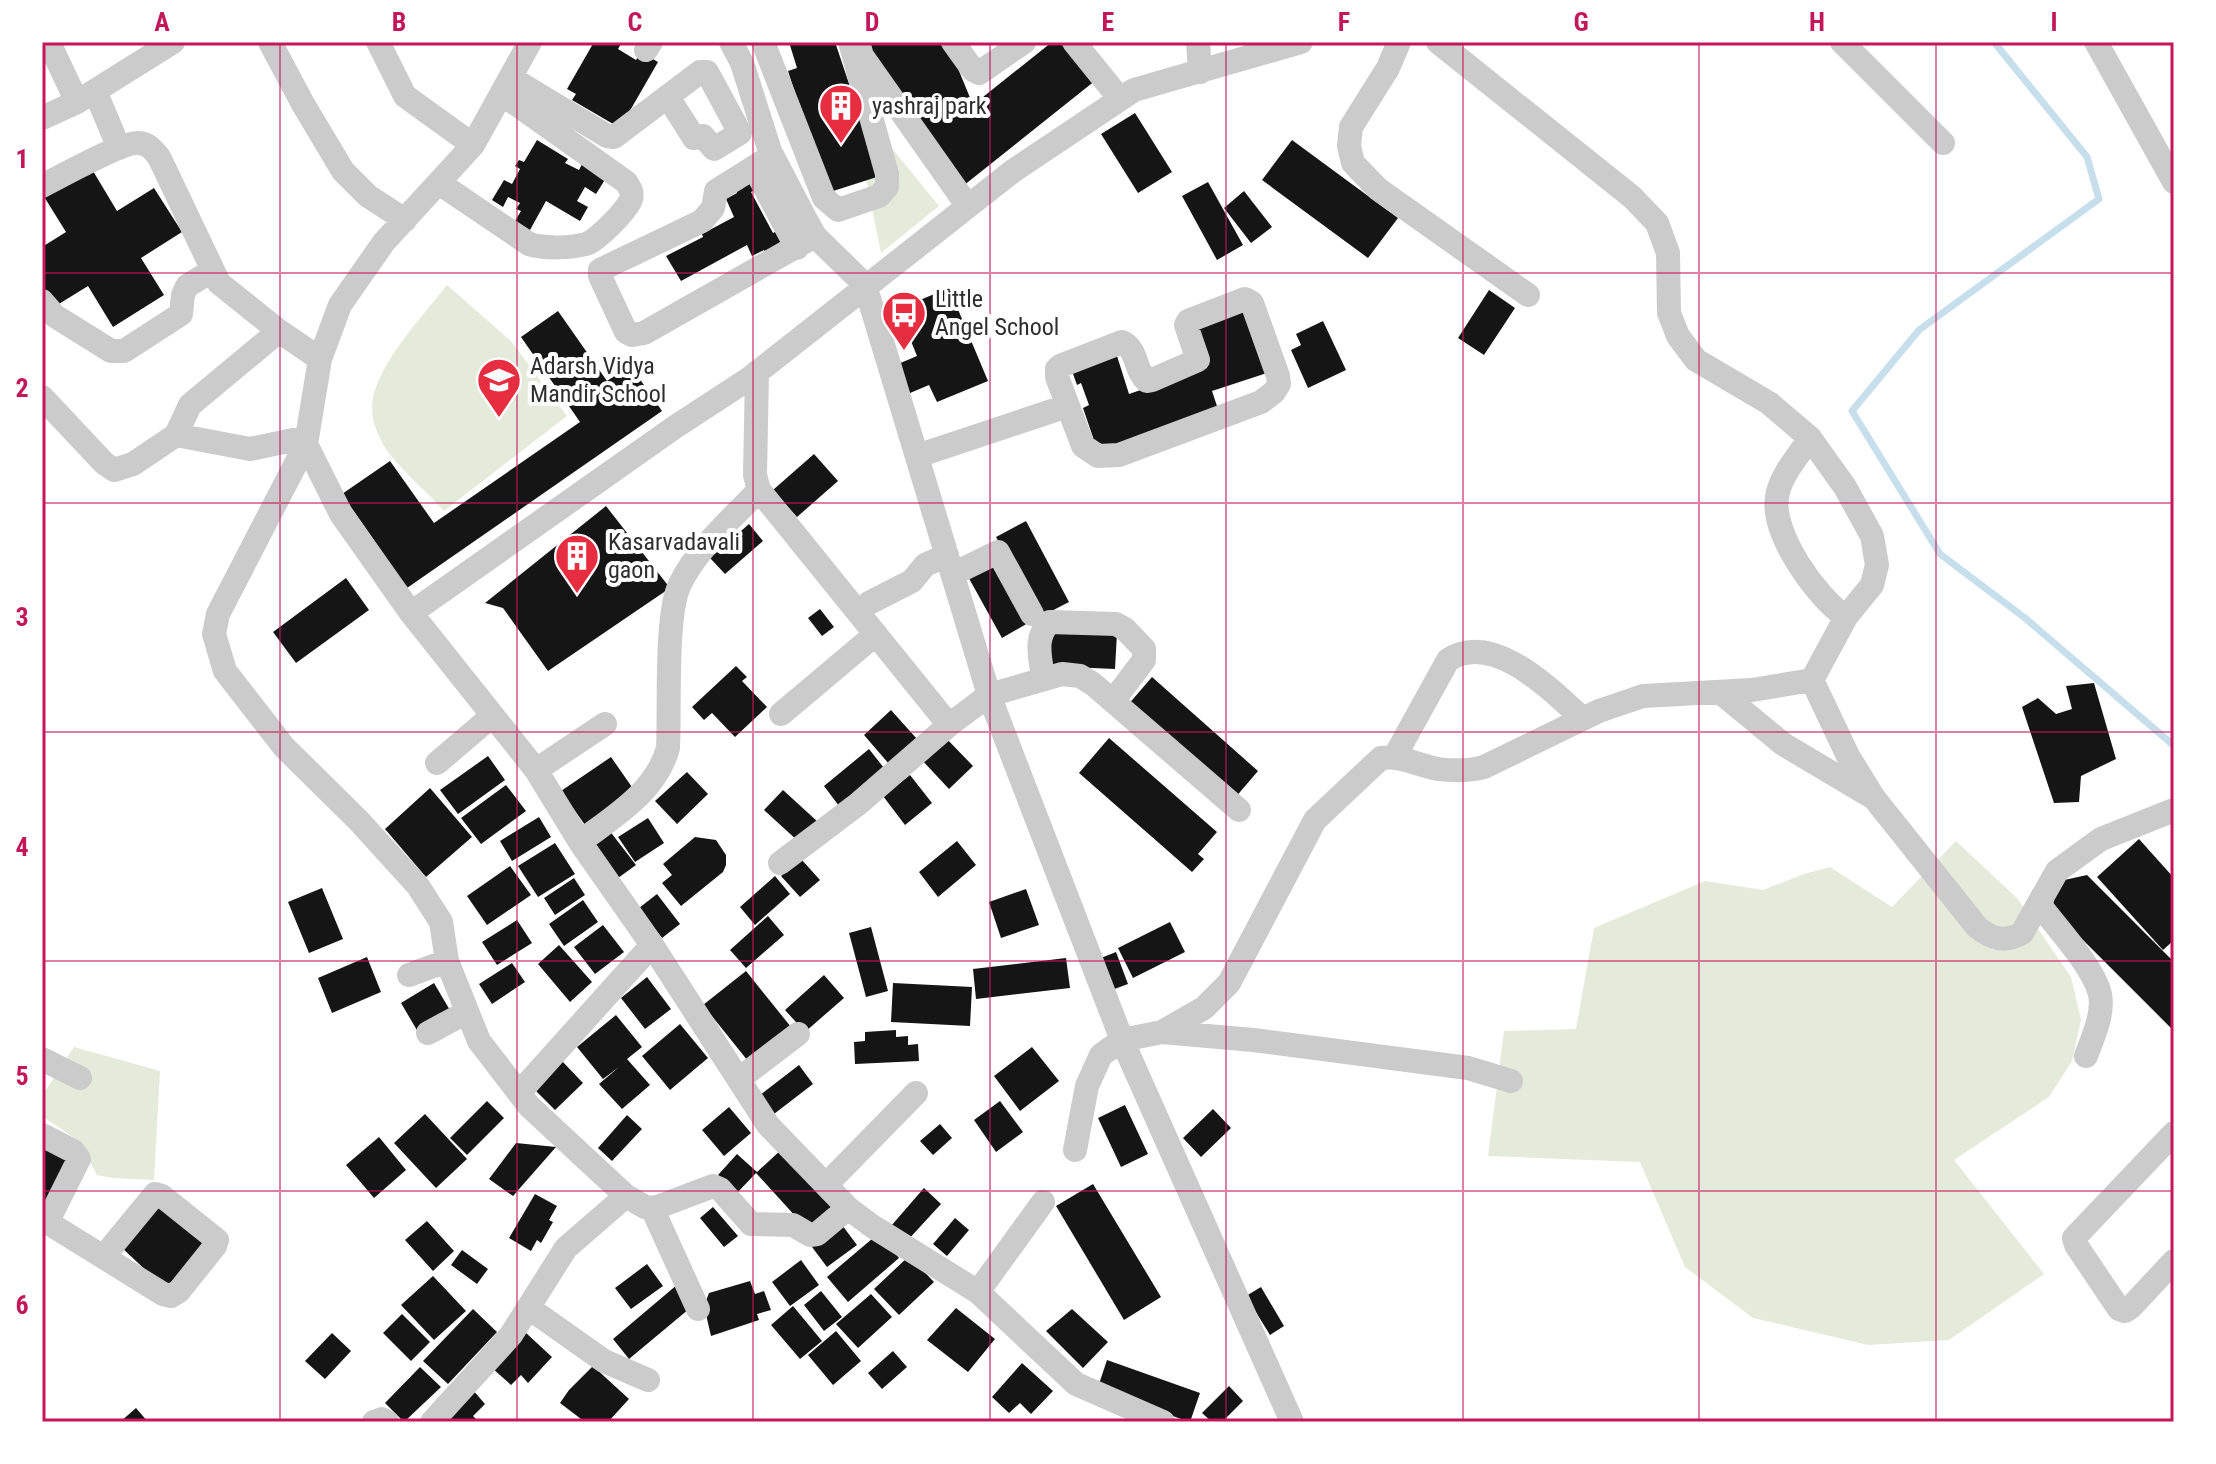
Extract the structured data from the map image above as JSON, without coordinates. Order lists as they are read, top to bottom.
{
  "places": {
    "building": ["yashraj park", "Kasarvadavali gaon"],
    "bus stop": ["Little Angel School"],
    "school or university": ["Adarsh Vidya Mandir School"]
  },
  "grid": {
    "columns": [
      "A",
      "B",
      "C",
      "D",
      "E",
      "F",
      "G",
      "H",
      "I"
    ],
    "rows": [
      "1",
      "2",
      "3",
      "4",
      "5",
      "6"
    ]
  }
}
